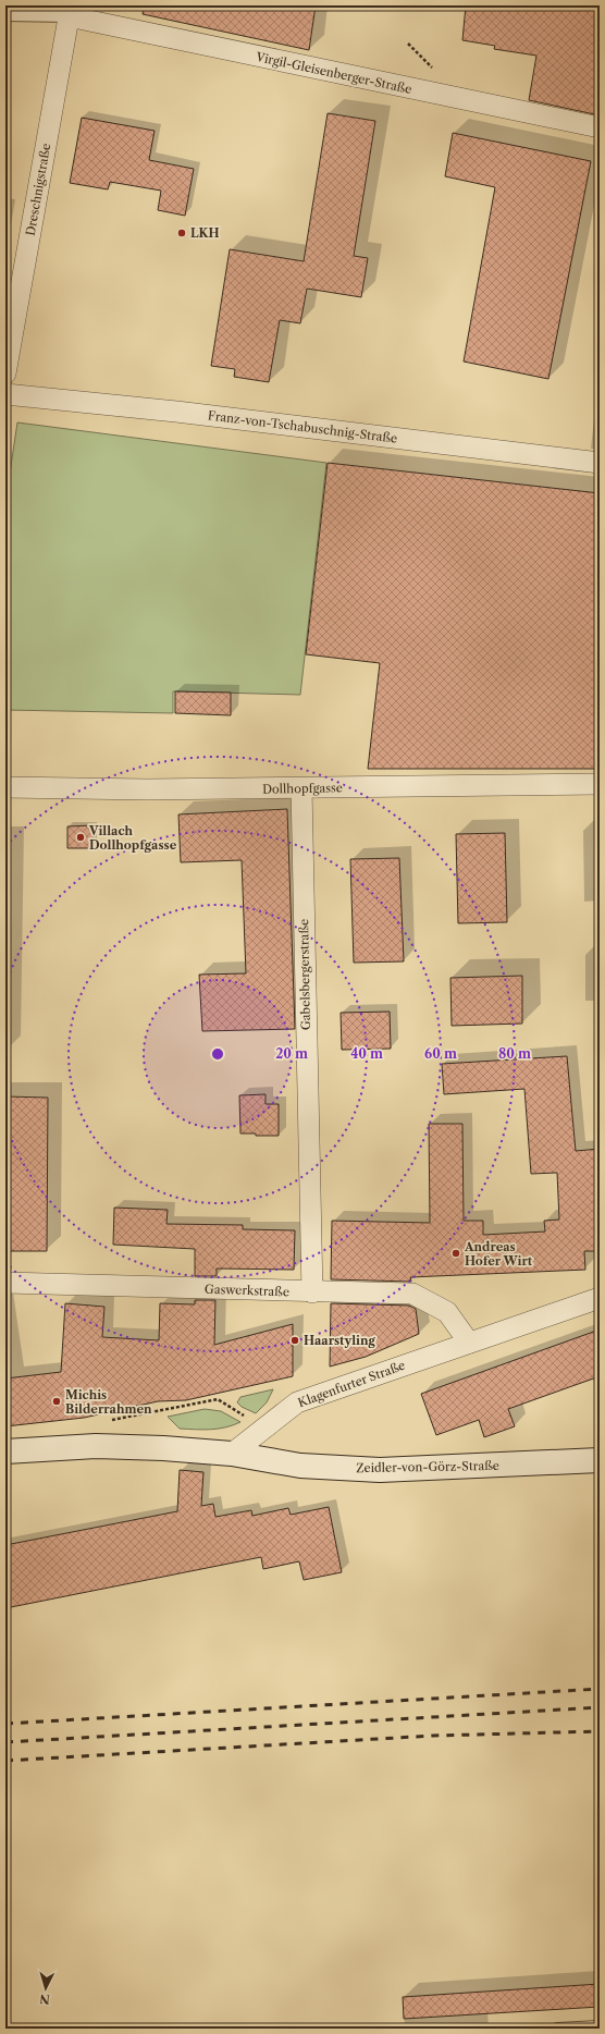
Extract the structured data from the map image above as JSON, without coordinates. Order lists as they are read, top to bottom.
{
  "streets": {
    "street": [
      "Virgil-Gleisenberger-Straße",
      "Dreschnigstraße",
      "Franz-von-Tschabuschnig-Straße",
      "Dollhopfgasse",
      "Gabelsbergerstraße",
      "Gaswerkstraße",
      "Klagenfurter Straße",
      "Zeidler-von-Görz-Straße"
    ]
  },
  "crossings": [
    ["Virgil-Gleisenberger-Straße", "Dreschnigstraße"],
    ["Dollhopfgasse", "Gabelsbergerstraße"],
    ["Gabelsbergerstraße", "Gaswerkstraße"],
    ["Gaswerkstraße", "Klagenfurter Straße"],
    ["Klagenfurter Straße", "Zeidler-von-Görz-Straße"]
  ],
  "places": [
    "LKH",
    "Villach Dollhopfgasse",
    "Andreas Hofer Wirt",
    "Haarstyling",
    "Michis Bilderrahmen"
  ],
  "north": "bottom",
  "rings": [
    "20 m",
    "40 m",
    "60 m",
    "80 m"
  ]
}
